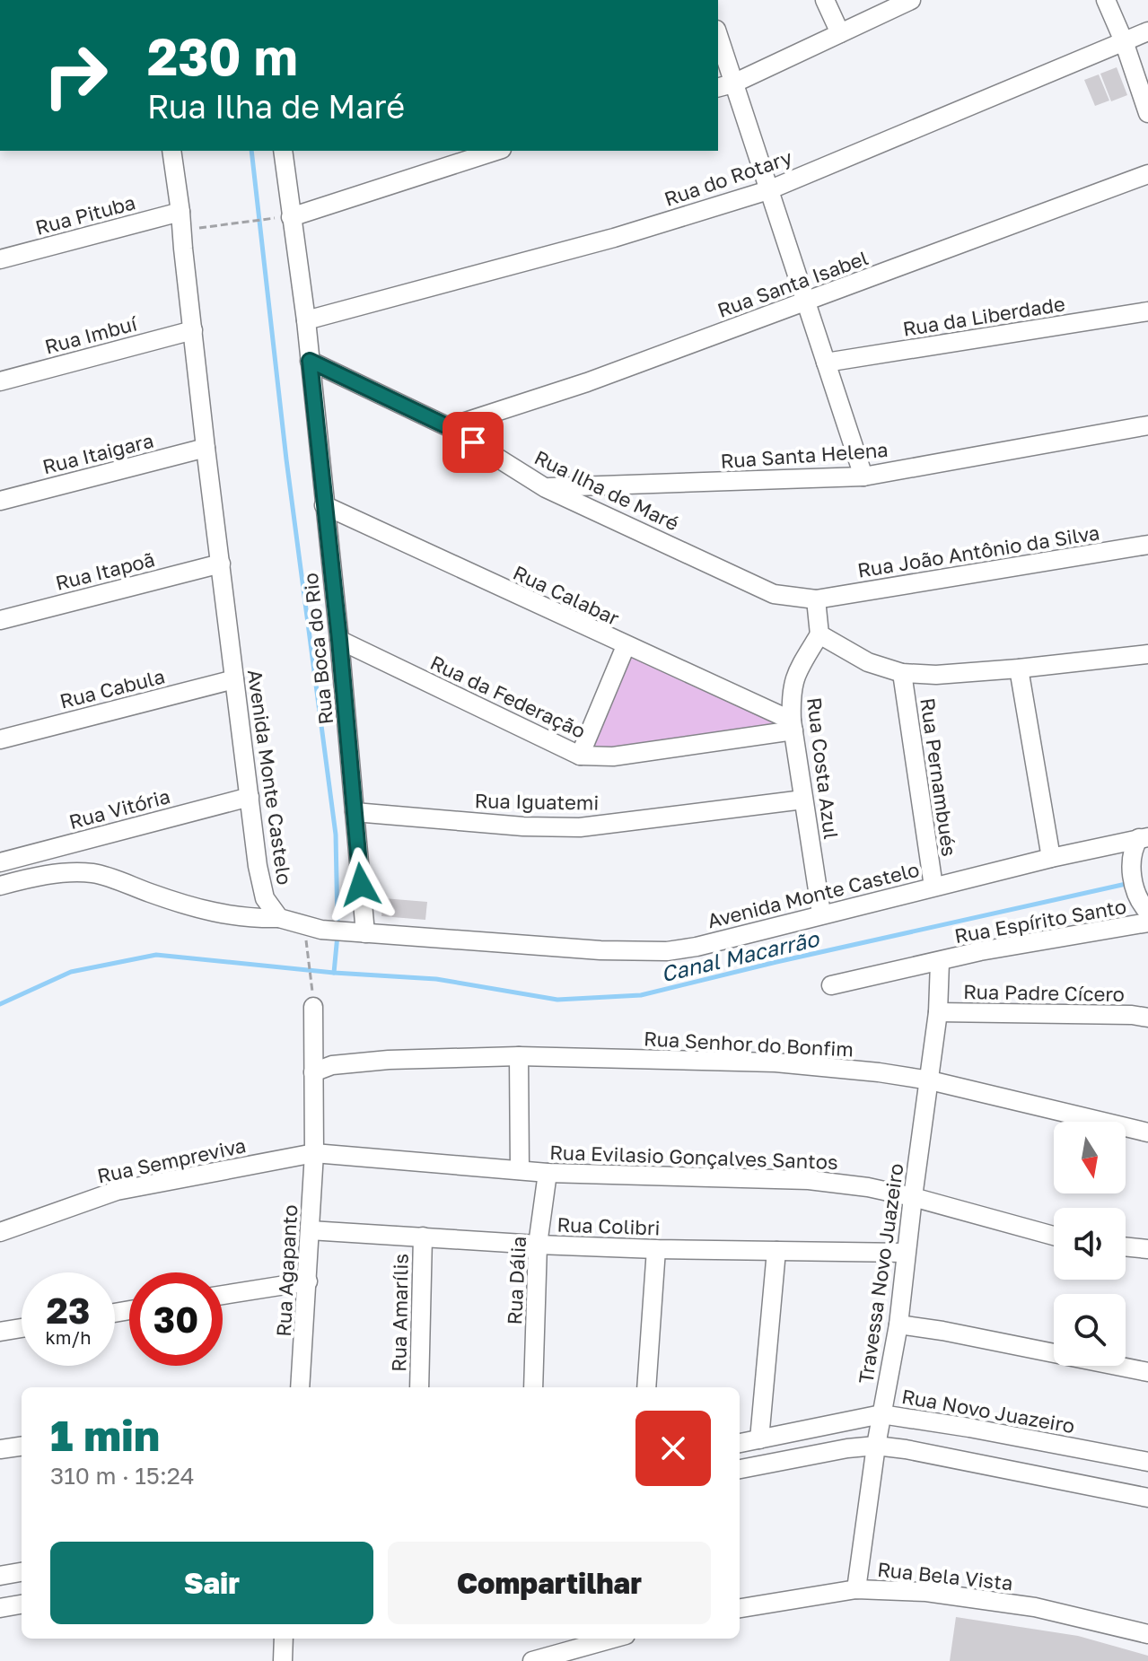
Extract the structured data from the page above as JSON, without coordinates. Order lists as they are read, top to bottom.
{
  "streets": {
    "street": [
      "Rua do Rotary",
      "Rua Pituba",
      "Rua Santa Isabel",
      "Rua da Liberdade",
      "Rua Imbuí",
      "Rua Itaigara",
      "Rua Santa Helena",
      "Rua Ilha de Maré",
      "Rua João Antônio da Silva",
      "Rua Itapoã",
      "Rua Calabar",
      "Rua Boca do Rio",
      "Rua Cabula",
      "Rua da Federação",
      "Rua Costa Azul",
      "Avenida Monte Castelo",
      "Rua Pernambués",
      "Rua Iguatemi",
      "Rua Vitória",
      "Rua Espírito Santo",
      "Rua Padre Cícero",
      "Rua Senhor do Bonfim",
      "Rua Evilasio Gonçalves Santos",
      "Rua Sempreviva",
      "Rua Colibri",
      "Rua Agapanto",
      "Travessa Novo Juazeiro",
      "Rua Dália",
      "Rua Amarílis",
      "Rua Novo Juazeiro",
      "Rua Bela Vista"
    ]
  },
  "crossings": [
    ["Rua do Rotary", "Rua Boca do Rio"],
    ["Rua Pituba", "Avenida Monte Castelo"],
    ["Rua Santa Isabel", "Rua Ilha de Maré"],
    ["Rua Imbuí", "Avenida Monte Castelo"],
    ["Rua Itaigara", "Avenida Monte Castelo"],
    ["Rua Santa Helena", "Rua Ilha de Maré"],
    ["Rua Ilha de Maré", "Rua João Antônio da Silva"],
    ["Rua Ilha de Maré", "Rua Boca do Rio"],
    ["Rua Itapoã", "Avenida Monte Castelo"],
    ["Rua Calabar", "Rua Boca do Rio"],
    ["Rua Calabar", "Rua da Federação"],
    ["Rua Calabar", "Rua Costa Azul"],
    ["Rua Boca do Rio", "Rua da Federação"],
    ["Rua Boca do Rio", "Avenida Monte Castelo"],
    ["Rua Boca do Rio", "Rua Iguatemi"],
    ["Rua Cabula", "Avenida Monte Castelo"],
    ["Rua da Federação", "Rua Costa Azul"],
    ["Rua Costa Azul", "Avenida Monte Castelo"],
    ["Rua Costa Azul", "Rua Iguatemi"],
    ["Avenida Monte Castelo", "Rua Pernambués"],
    ["Avenida Monte Castelo", "Rua Vitória"],
    ["Rua Espírito Santo", "Rua Padre Cícero"],
    ["Rua Espírito Santo", "Travessa Novo Juazeiro"],
    ["Rua Padre Cícero", "Travessa Novo Juazeiro"],
    ["Rua Senhor do Bonfim", "Rua Agapanto"],
    ["Rua Senhor do Bonfim", "Travessa Novo Juazeiro"],
    ["Rua Evilasio Gonçalves Santos", "Rua Sempreviva"],
    ["Rua Evilasio Gonçalves Santos", "Rua Agapanto"],
    ["Rua Evilasio Gonçalves Santos", "Travessa Novo Juazeiro"],
    ["Rua Evilasio Gonçalves Santos", "Rua Dália"],
    ["Rua Sempreviva", "Rua Agapanto"],
    ["Rua Colibri", "Rua Agapanto"],
    ["Rua Colibri", "Travessa Novo Juazeiro"],
    ["Rua Colibri", "Rua Dália"],
    ["Rua Colibri", "Rua Amarílis"],
    ["Travessa Novo Juazeiro", "Rua Novo Juazeiro"],
    ["Travessa Novo Juazeiro", "Rua Bela Vista"]
  ],
  "water": ["Canal Macarrão"],
  "north": "bottom",
  "page": {
    "turn": ["230 m", "Rua Ilha de Maré"],
    "speed": "23 km/h",
    "limit": "30",
    "heading": ["1 min", "310 m · 15:24"],
    "buttons": ["Sair", "Compartilhar"]
  }
}
